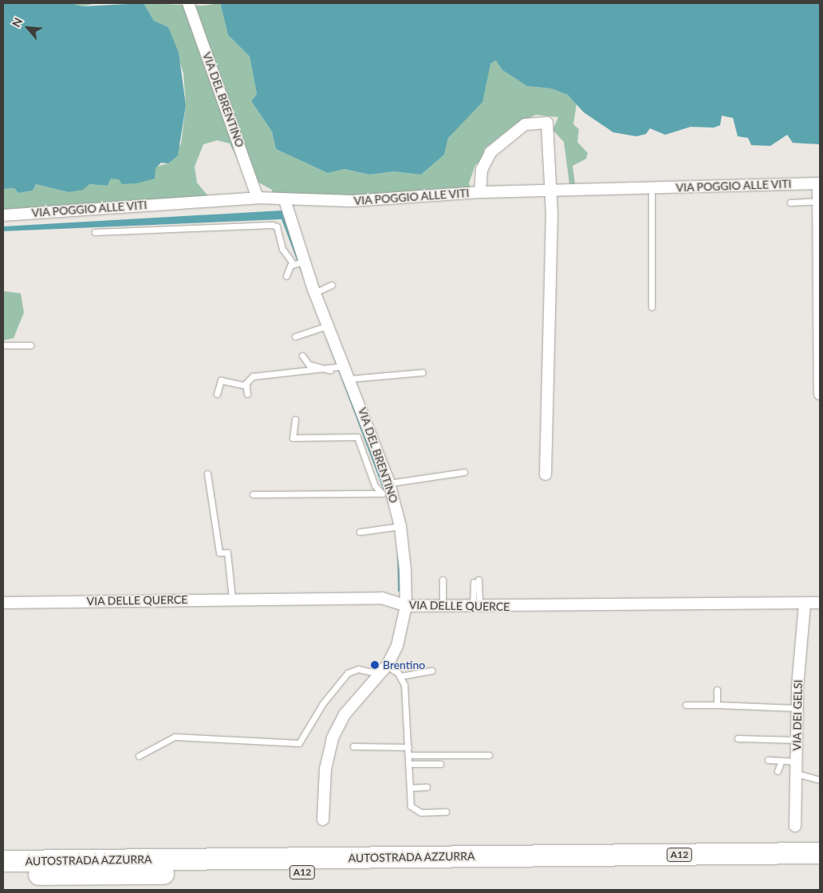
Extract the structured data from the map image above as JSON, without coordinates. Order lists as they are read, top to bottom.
{
  "streets": {
    "highway": ["A12", "AUTOSTRADA AZZURRA"],
    "street": [
      "VIA DEL BRENTINO",
      "VIA POGGIO ALLE VITI",
      "VIA DELLE QUERCE",
      "VIA DEI GELSI"
    ]
  },
  "crossings": [
    ["VIA DEL BRENTINO", "VIA POGGIO ALLE VITI"],
    ["VIA DEL BRENTINO", "VIA DELLE QUERCE"],
    ["VIA DELLE QUERCE", "VIA DEI GELSI"]
  ],
  "places": ["Brentino"],
  "north": "top left"
}
